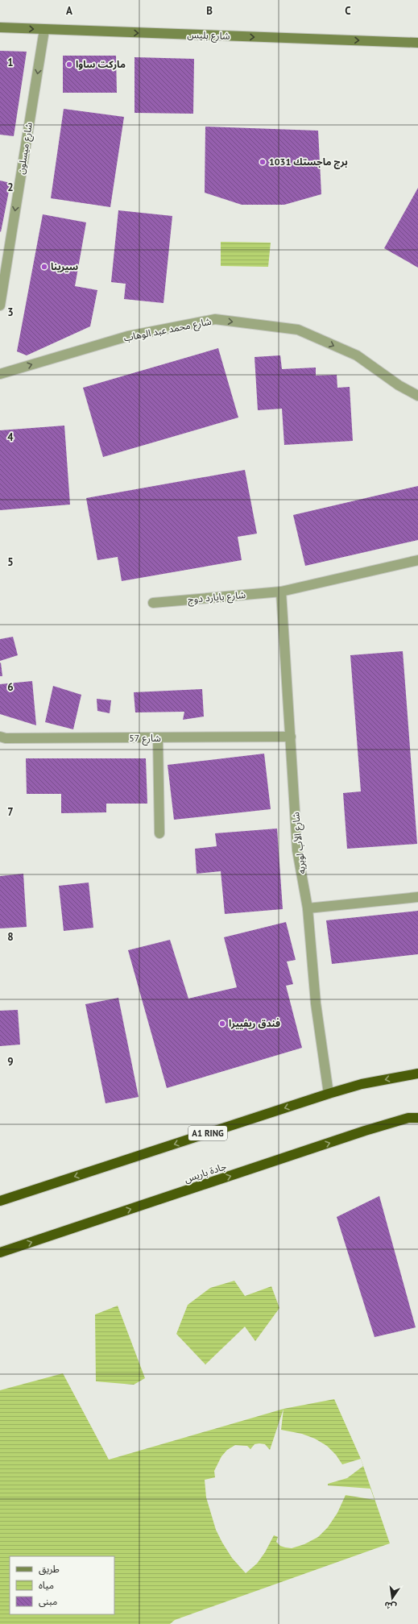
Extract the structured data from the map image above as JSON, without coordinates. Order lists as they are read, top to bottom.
{
  "streets": {
    "highway": ["A1 RING", "جادة باريس"],
    "street": [
      "شارع بليس",
      "شارع ميسلون",
      "شارع محمد عبد الوهاب",
      "شارع بايارد دوج",
      "شارع 57",
      "شارع الأب لوبريه"
    ]
  },
  "crossings": [
    ["شارع بليس", "شارع ميسلون"],
    ["شارع بايارد دوج", "شارع الأب لوبريه"],
    ["شارع 57", "شارع الأب لوبريه"],
    ["شارع الأب لوبريه", "A1 RING"]
  ],
  "one_way": ["شارع بليس", "شارع ميسلون", "شارع محمد عبد الوهاب"],
  "places": [
    "ماركت ساوا",
    "برج ماجستك 1031",
    "سيرينا",
    "فندق ريفييرا"
  ],
  "legend": ["طريق", "مياه", "مبنى"],
  "north": "bottom",
  "grid": {
    "columns": ["A", "B", "C"],
    "rows": [
      "1",
      "2",
      "3",
      "4",
      "5",
      "6",
      "7",
      "8",
      "9"
    ]
  }
}
